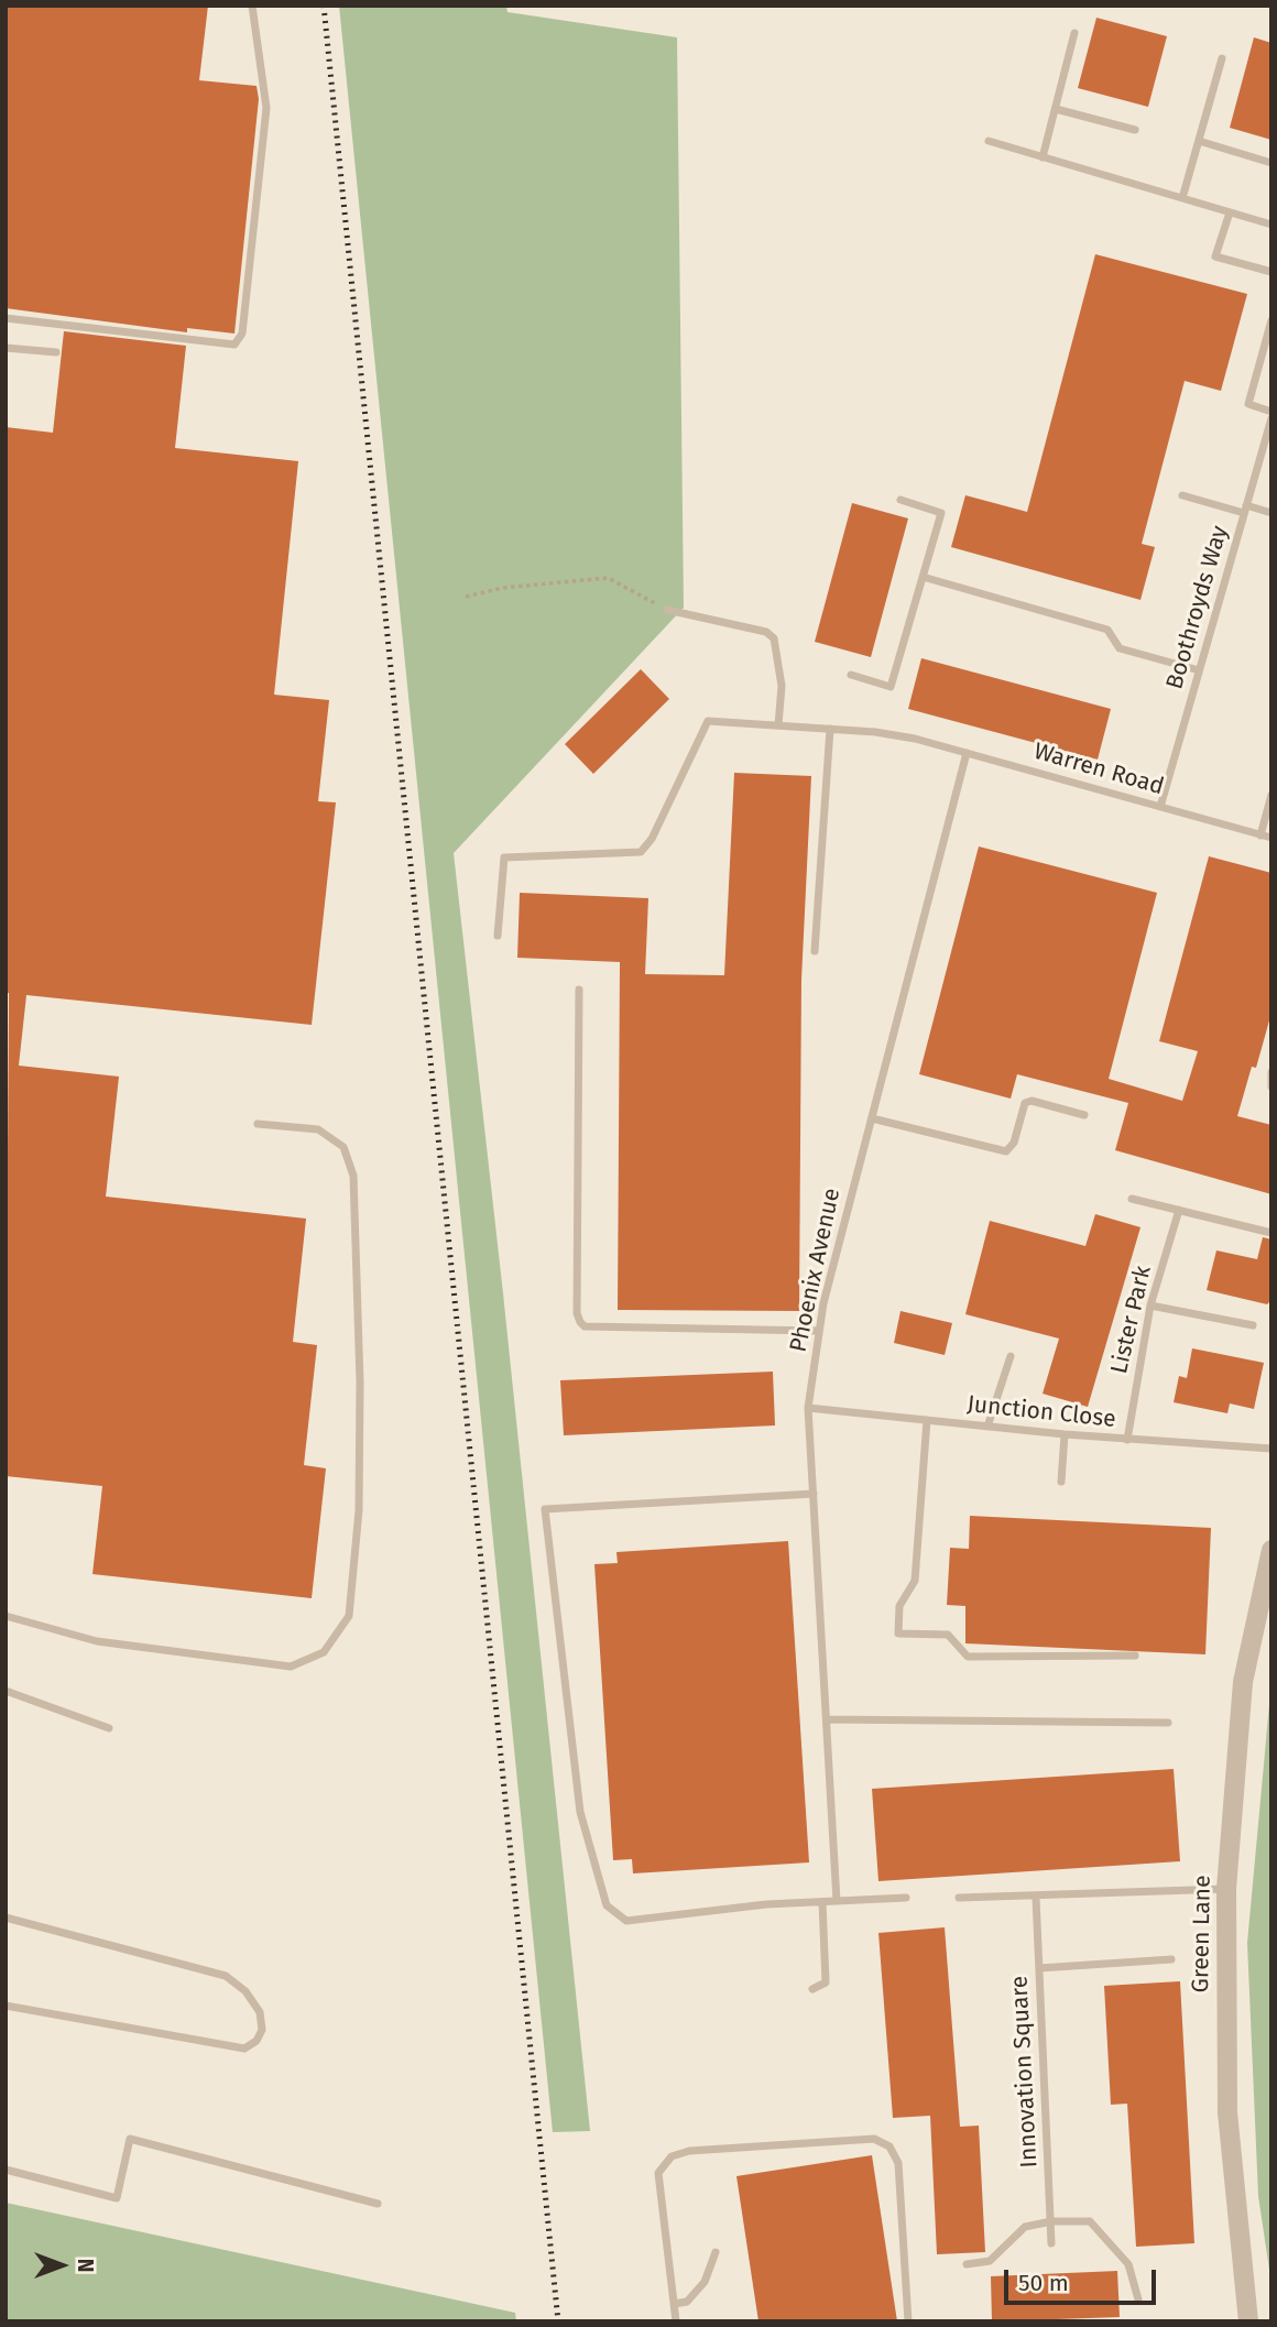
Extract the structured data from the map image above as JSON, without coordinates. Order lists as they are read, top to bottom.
{
  "streets": {
    "street": ["Green Lane"],
    "lane": [
      "Boothroyds Way",
      "Warren Road",
      "Phoenix Avenue",
      "Lister Park",
      "Junction Close",
      "Innovation Square"
    ]
  },
  "crossings": [
    ["Boothroyds Way", "Warren Road"],
    ["Warren Road", "Phoenix Avenue"],
    ["Phoenix Avenue", "Junction Close"],
    ["Lister Park", "Junction Close"]
  ],
  "scale_bar": "50 m",
  "north": "right"
}
